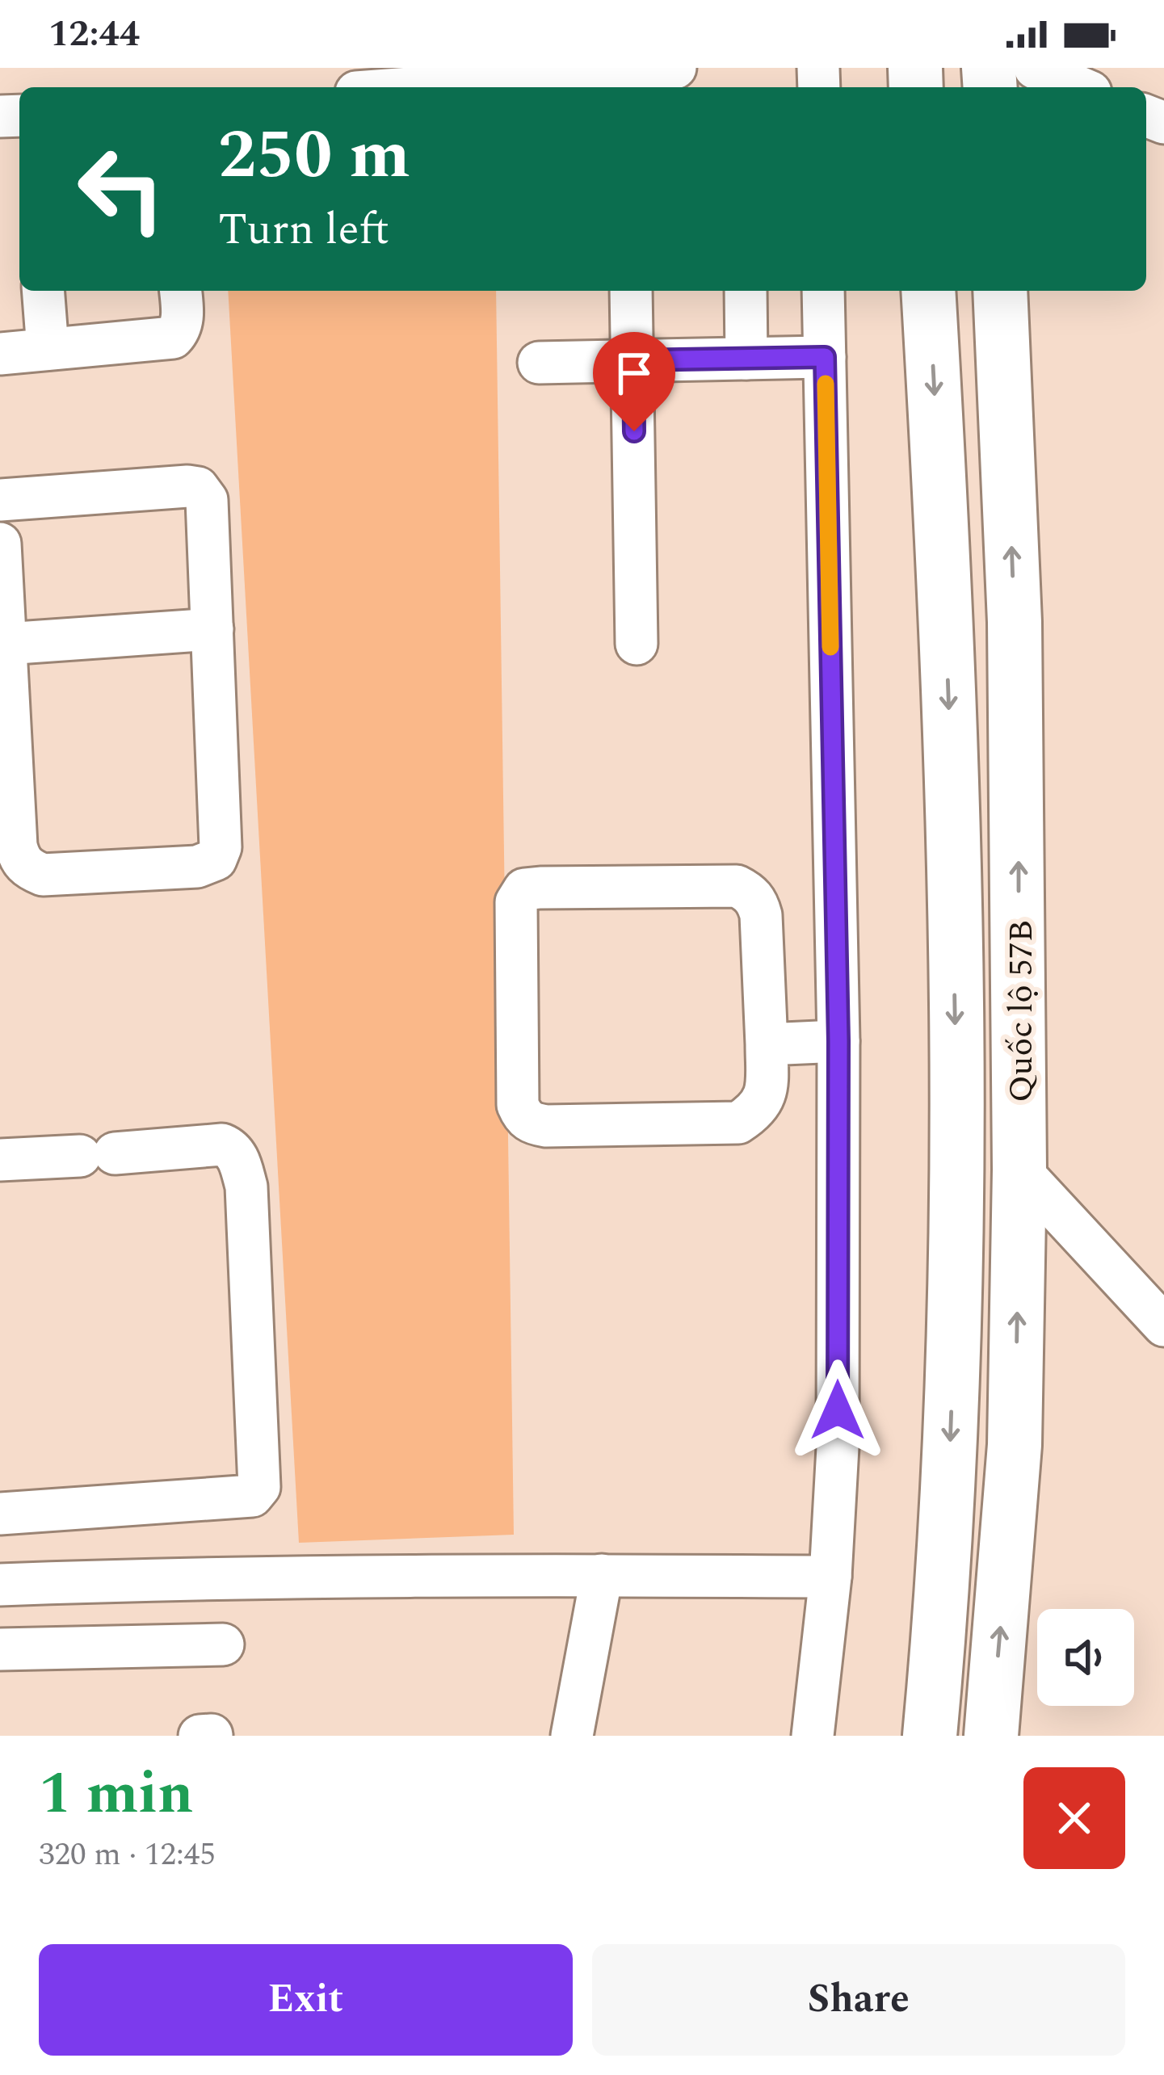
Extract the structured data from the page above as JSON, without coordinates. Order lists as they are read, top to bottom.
{
  "streets": {
    "main road": ["Quốc lộ 57B"]
  },
  "page": {
    "status": "12:44",
    "turn": ["250 m", "Turn left"],
    "heading": ["1 min", "320 m · 12:45"],
    "buttons": ["Exit", "Share"]
  }
}
